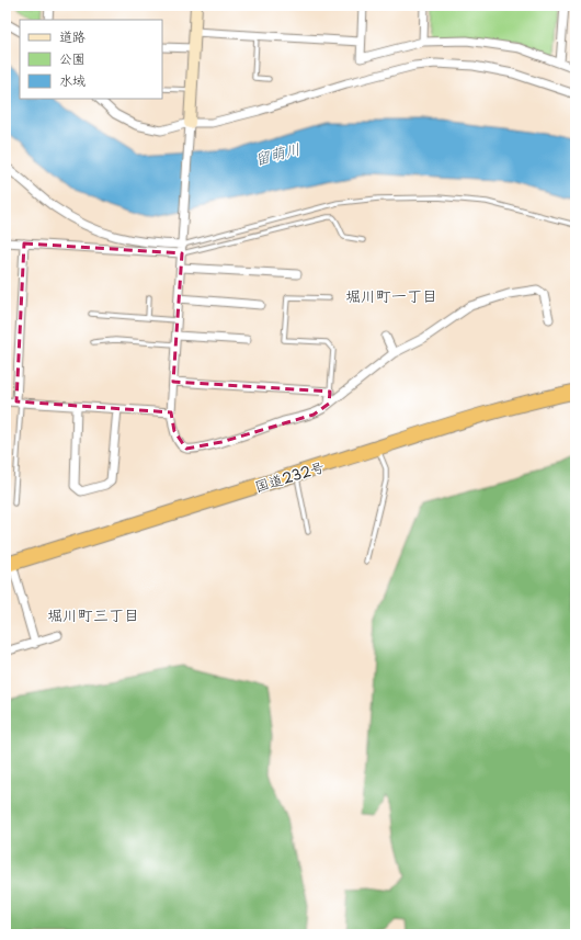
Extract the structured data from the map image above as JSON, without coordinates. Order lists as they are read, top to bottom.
{
  "streets": {
    "highway": ["国道232号"]
  },
  "districts": ["堀川町一丁目", "堀川町三丁目"],
  "water": ["留萌川"],
  "legend": ["道路", "公園", "水域"]
}
